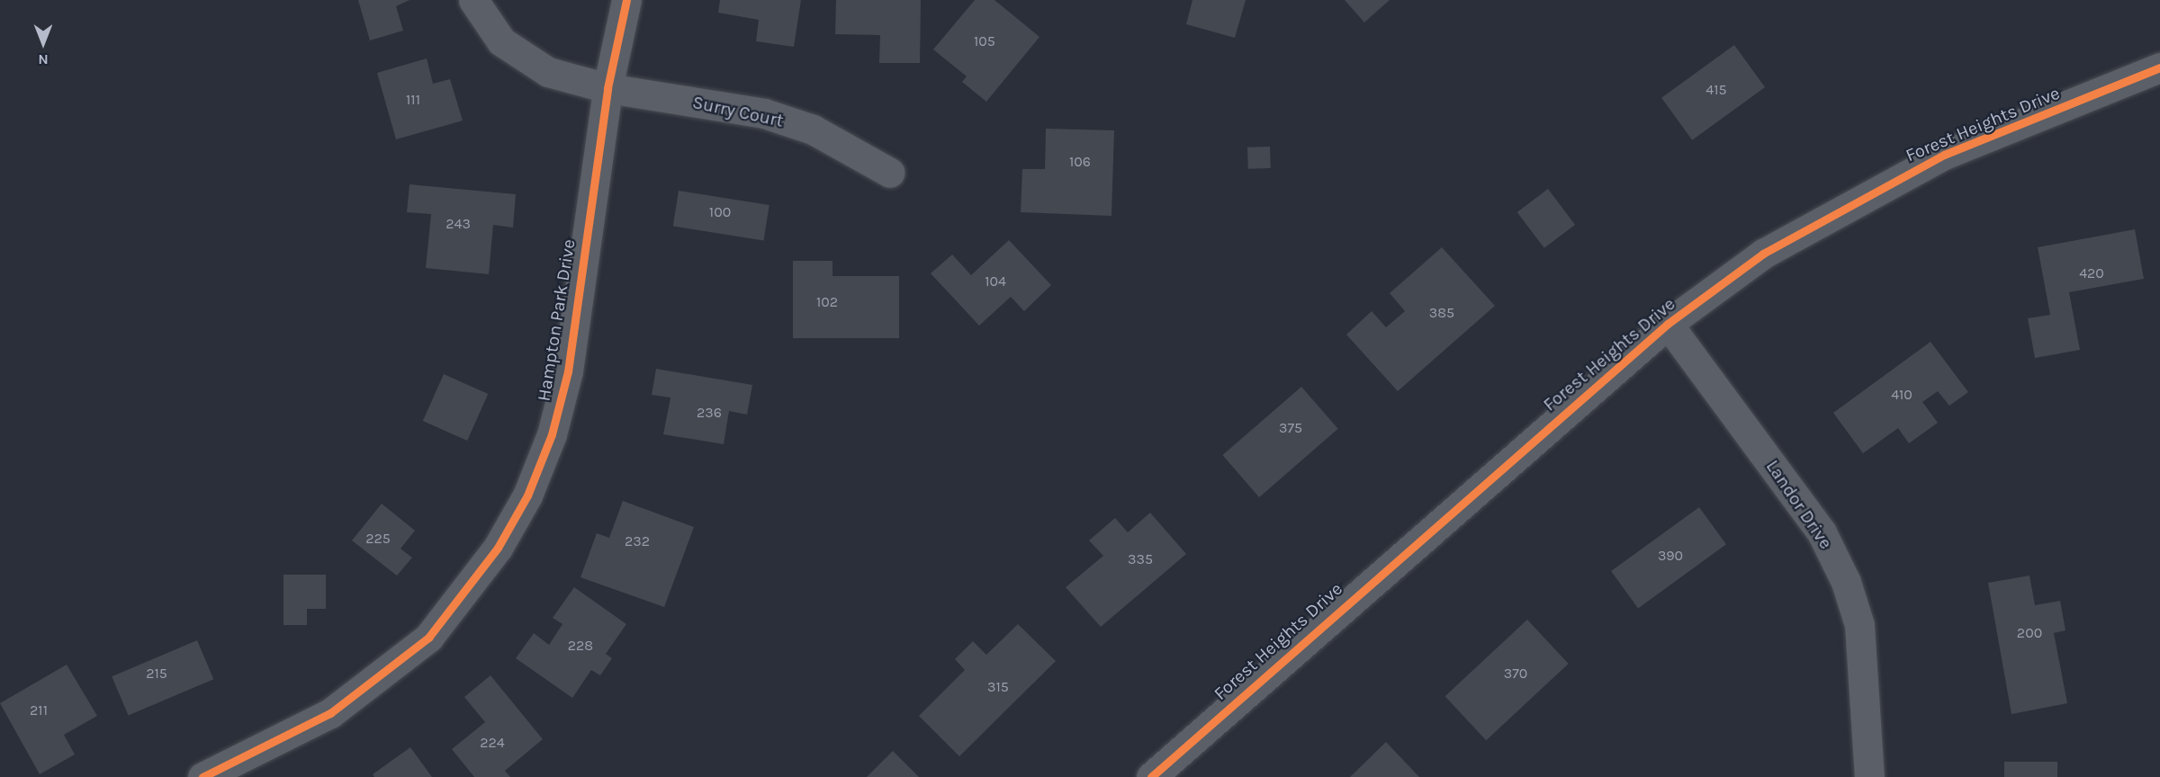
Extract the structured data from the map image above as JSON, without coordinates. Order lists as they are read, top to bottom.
{
  "streets": {
    "street": [
      "Surry Court",
      "Forest Heights Drive",
      "Hampton Park Drive",
      "Landor Drive"
    ]
  },
  "crossings": [
    ["Surry Court", "Hampton Park Drive"],
    ["Forest Heights Drive", "Landor Drive"]
  ],
  "house_numbers": [
    "105",
    "415",
    "111",
    "106",
    "100",
    "243",
    "420",
    "104",
    "102",
    "385",
    "410",
    "236",
    "375",
    "225",
    "232",
    "390",
    "335",
    "200",
    "228",
    "215",
    "370",
    "315",
    "211",
    "224"
  ],
  "north": "bottom"
}
